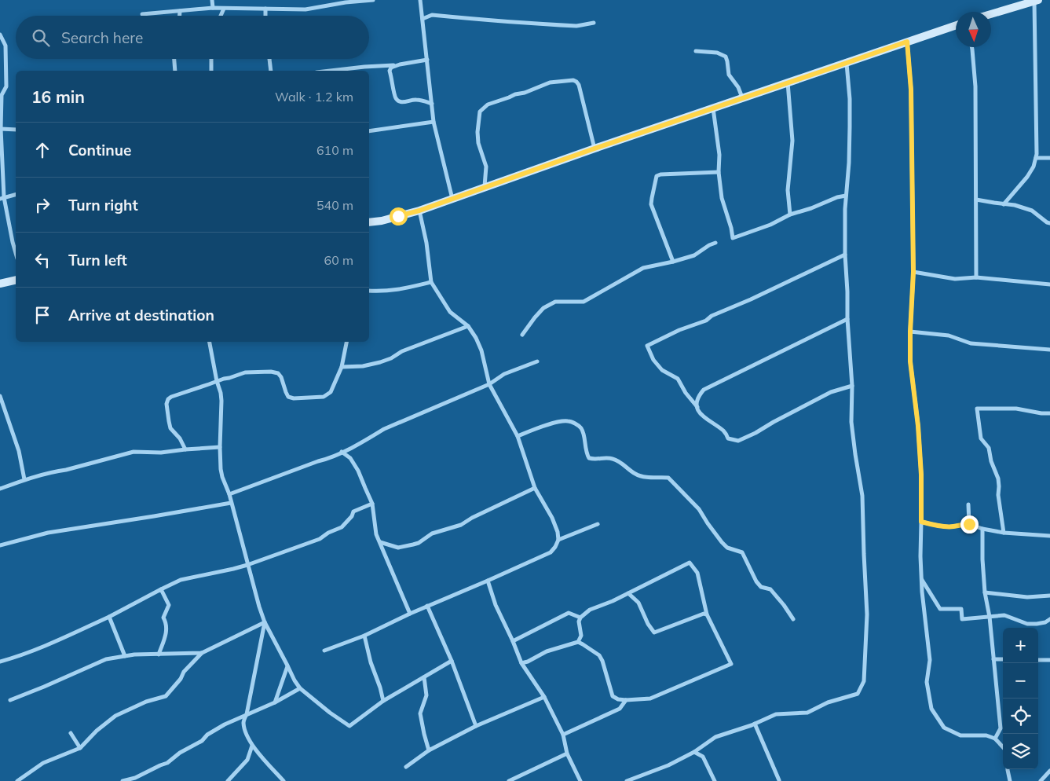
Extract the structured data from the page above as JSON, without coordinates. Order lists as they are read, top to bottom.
{
  "north": "bottom",
  "page": {
    "search": "Search here",
    "heading": ["16 min", "Walk · 1.2 km"],
    "list": [
      ["Continue", "610 m"],
      ["Turn right", "540 m"],
      ["Turn left", "60 m"],
      "Arrive at destination"
    ],
    "map_buttons": ["+", "−"]
  }
}
